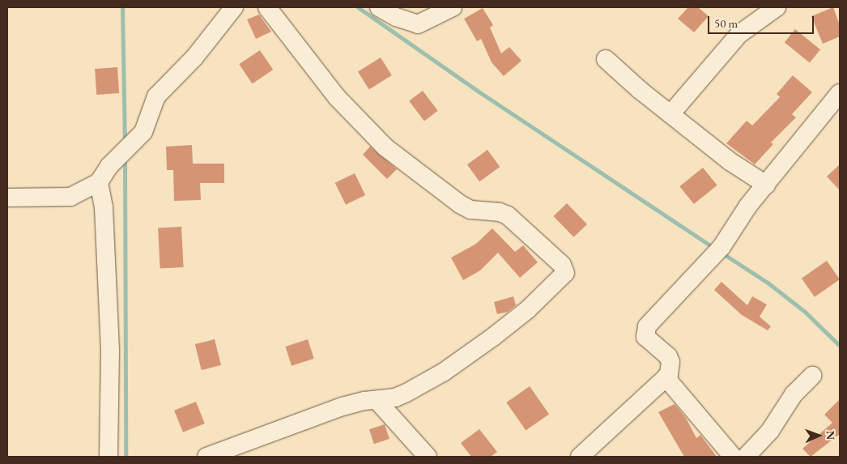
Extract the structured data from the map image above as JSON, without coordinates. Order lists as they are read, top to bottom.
{
  "scale_bar": "50 m",
  "north": "right"
}
